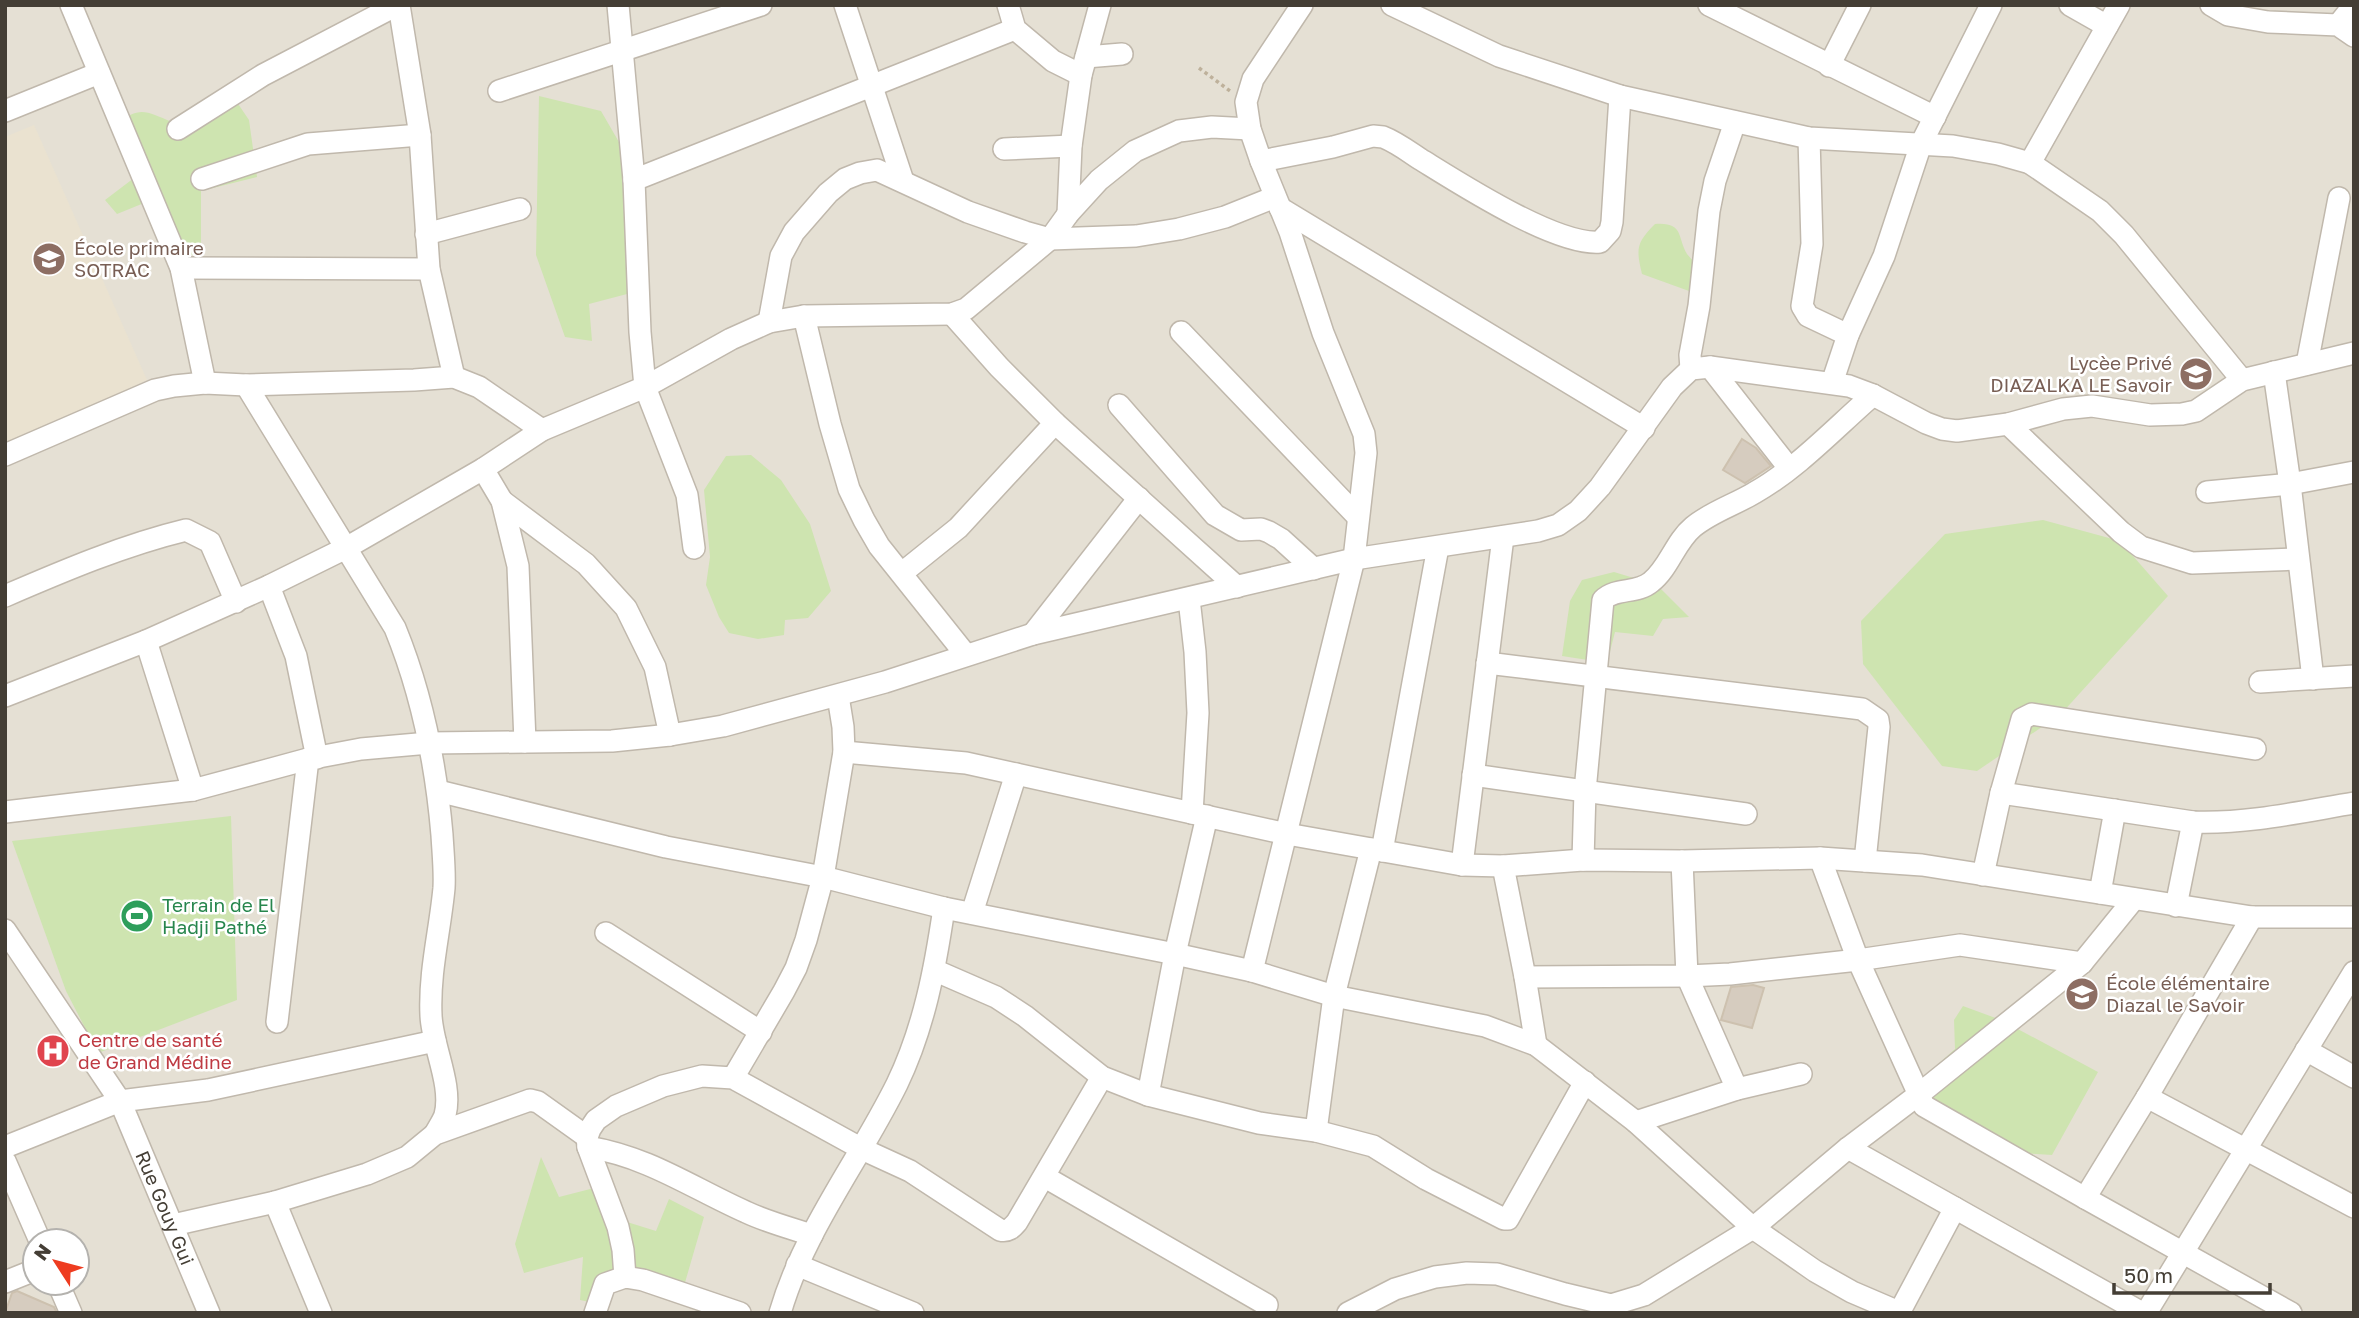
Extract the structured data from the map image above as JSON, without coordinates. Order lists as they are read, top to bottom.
{
  "streets": {
    "street": ["Rue Gouy Gui"]
  },
  "places": {
    "school or university": ["École primaire SOTRAC", "Lycèe Privé DIAZALKA LE Savoir", "École élémentaire Diazal le Savoir"],
    "sports": ["Terrain de El Hadji Pathé"],
    "hospital": ["Centre de santé de Grand Médine"]
  },
  "scale_bar": "50 m",
  "north": "top left"
}
